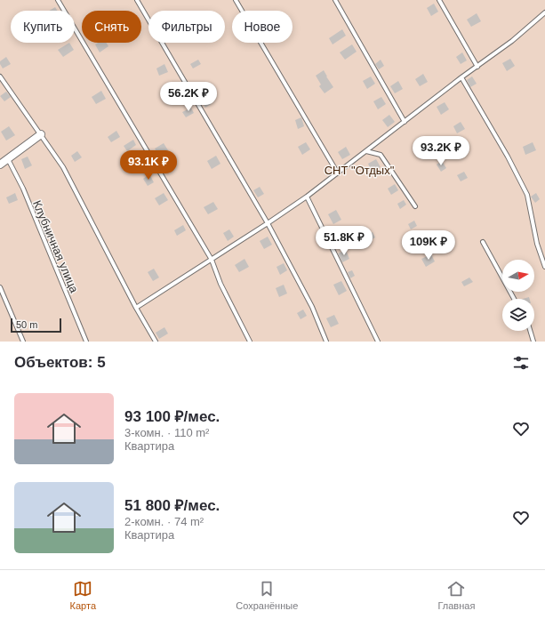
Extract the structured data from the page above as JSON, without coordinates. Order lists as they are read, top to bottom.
{
  "streets": {
    "lane": ["Клубничная улица"]
  },
  "parks": ["СНТ \"Отдых\""],
  "scale_bar": "50 m",
  "north": "right",
  "page": {
    "chip": [
      "Купить",
      "Снять",
      "Фильтры",
      "Новое"
    ],
    "price": [
      "56.2K ₽",
      "93.2K ₽",
      "93.1K ₽",
      "51.8K ₽",
      "109K ₽"
    ],
    "scale": "50 m",
    "heading": "Объектов: 5",
    "list": [
      {
        "name": "93 100 ₽/мес.",
        "note": "3-комн. · 110 m² · Квартира"
      },
      {
        "name": "51 800 ₽/мес.",
        "note": "2-комн. · 74 m² · Квартира"
      }
    ],
    "tabs": ["Карта", "Сохранённые", "Главная"]
  }
}
